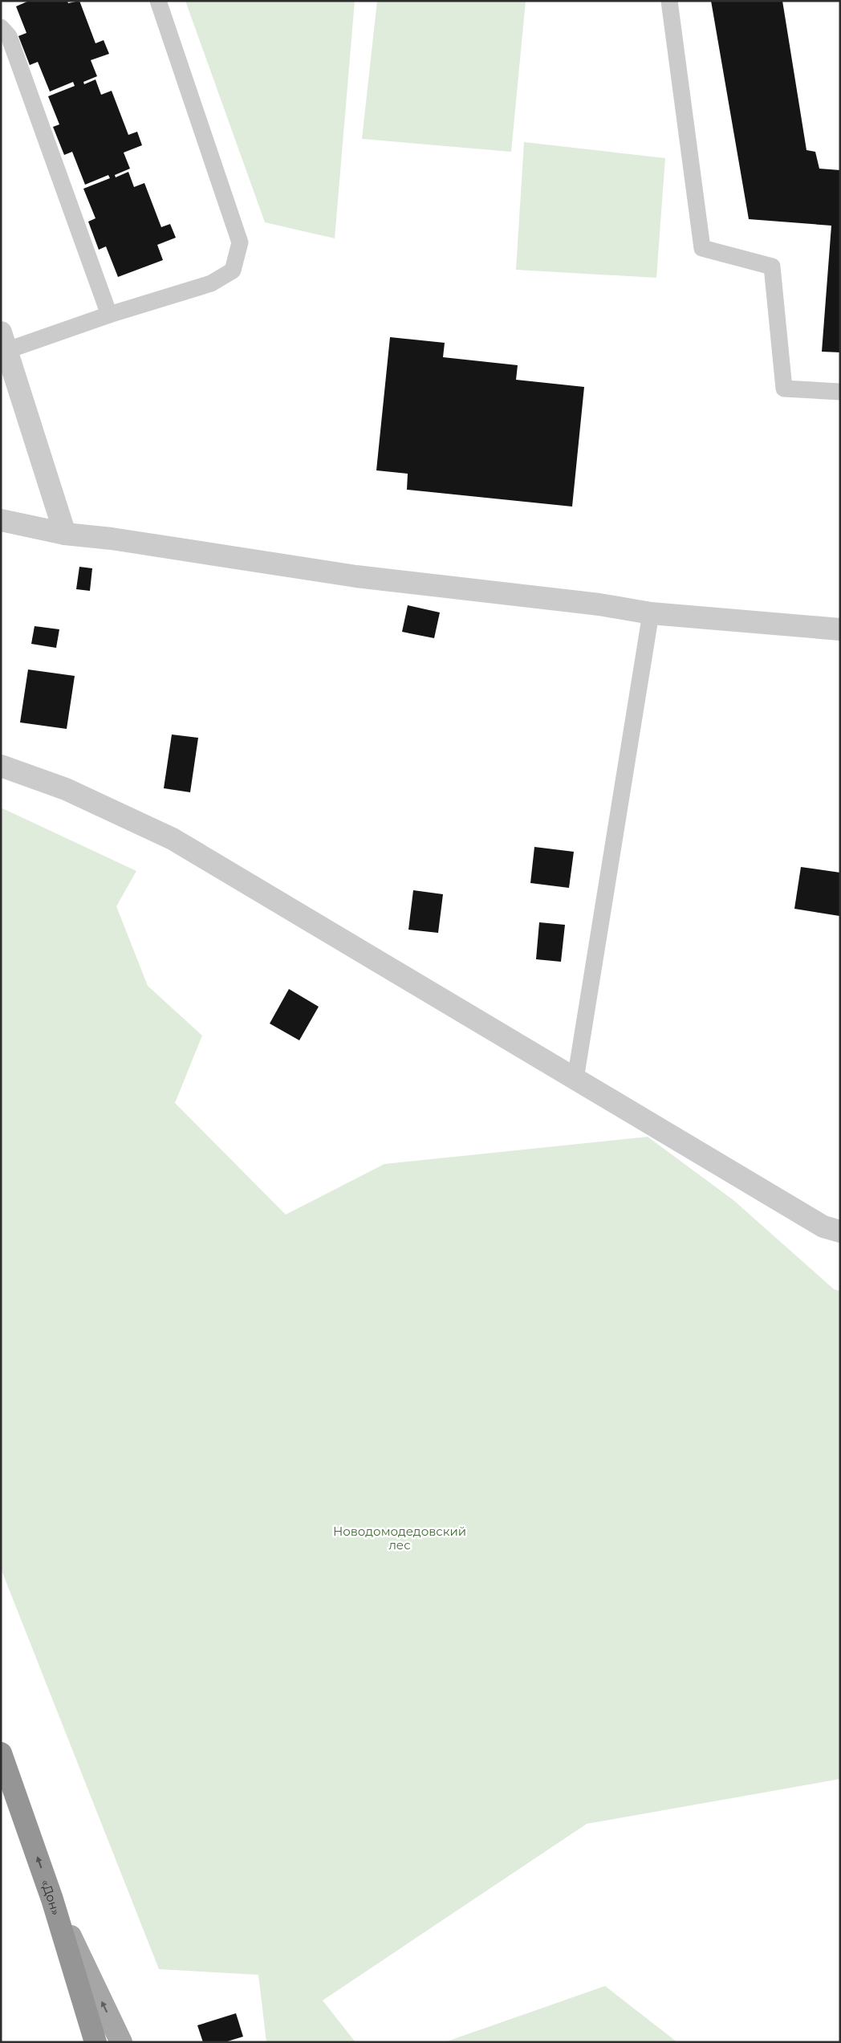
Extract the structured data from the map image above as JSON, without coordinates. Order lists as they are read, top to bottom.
{
  "streets": {
    "highway": ["«Дон»"]
  },
  "one_way": ["«Дон»"],
  "parks": ["Новодомодедовский лес"]
}
